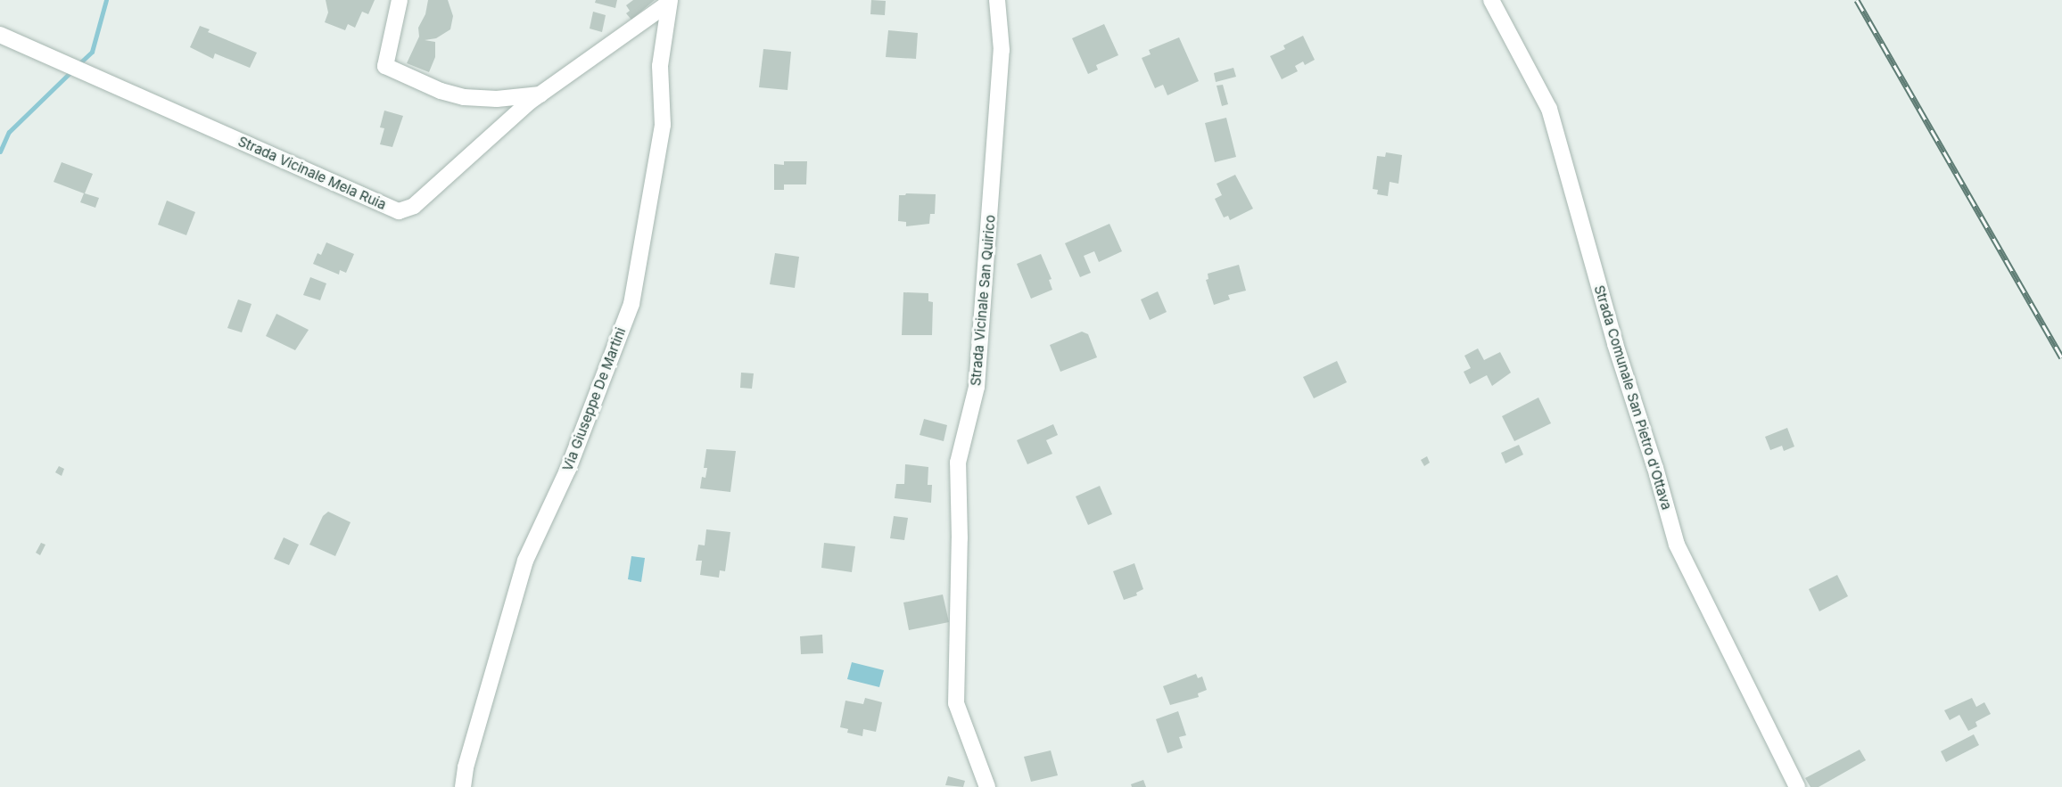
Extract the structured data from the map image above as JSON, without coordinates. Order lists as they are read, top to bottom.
{
  "streets": {
    "street": [
      "Strada Vicinale Mela Ruia",
      "Strada Vicinale San Quirico",
      "Strada Comunale San Pietro d'Ottava",
      "Via Giuseppe De Martini"
    ]
  },
  "crossings": [
    ["Strada Vicinale Mela Ruia", "Via Giuseppe De Martini"]
  ]
}
